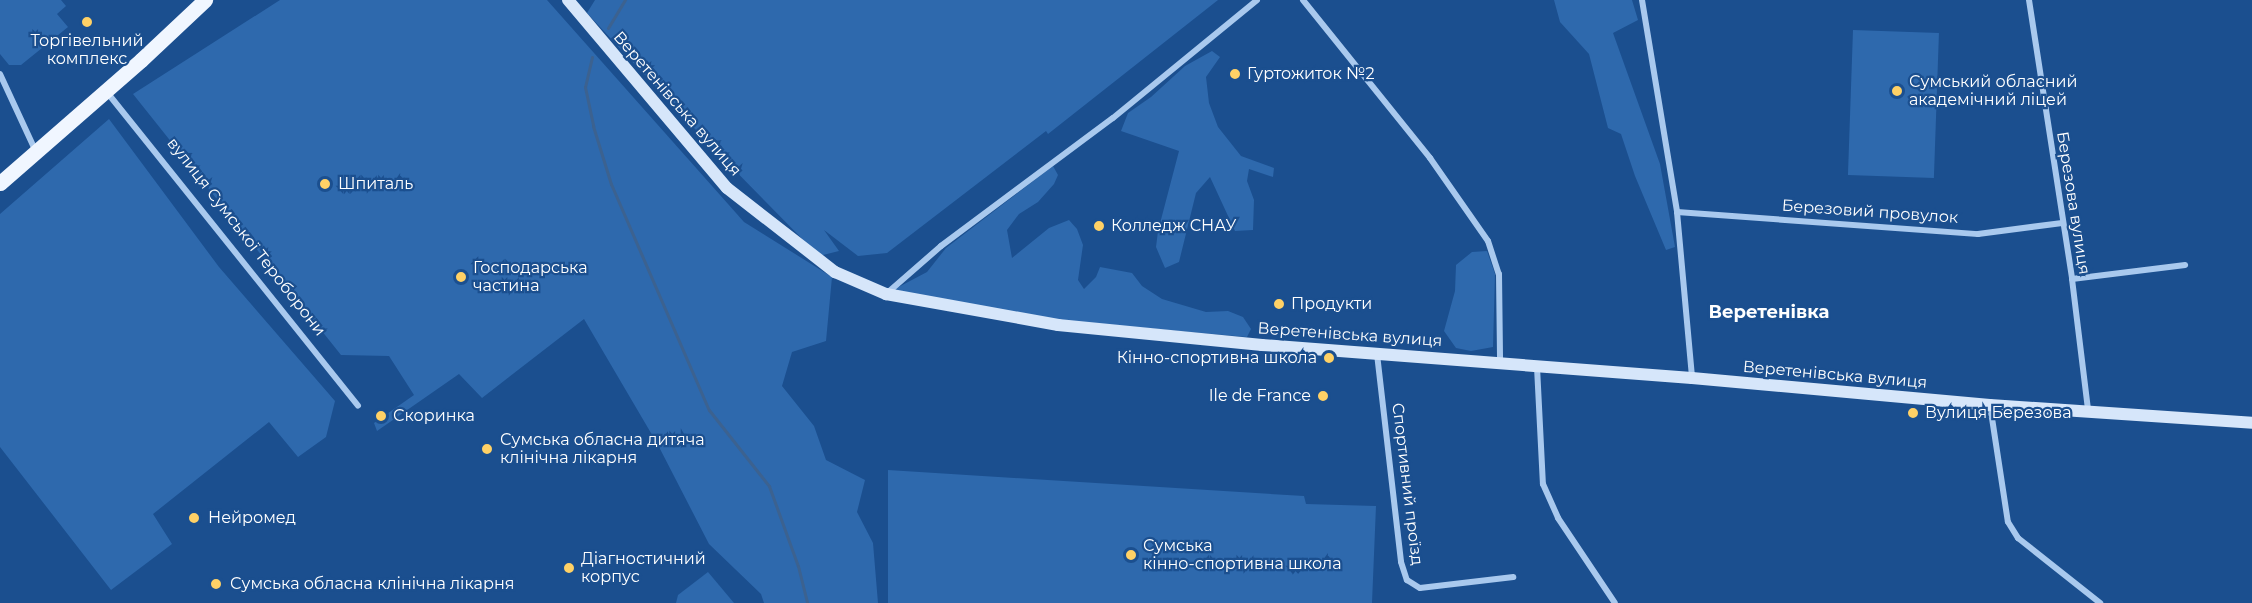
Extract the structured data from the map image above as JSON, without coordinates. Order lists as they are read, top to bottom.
{
  "streets": {
    "street": [
      "Веретенівська вулиця",
      "Березова вулиця",
      "Березовий провулок",
      "вулиця Сумської Тероборони",
      "Спортивний проїзд"
    ]
  },
  "crossings": [
    ["Веретенівська вулиця", "Березова вулиця"],
    ["Веретенівська вулиця", "Спортивний проїзд"],
    ["Березова вулиця", "Березовий провулок"]
  ],
  "districts": ["Веретенівка"],
  "places": [
    "Торгівельний комплекс",
    "Гуртожиток №2",
    "Сумський обласний академічний ліцей",
    "Шпиталь",
    "Колледж СНАУ",
    "Господарська частина",
    "Продукти",
    "Кінно-спортивна школа",
    "Ile de France",
    "Вулиця Березова",
    "Скоринка",
    "Сумська обласна дитяча клінічна лікарня",
    "Нейромед",
    "Сумська кінно-спортивна школа",
    "Діагностичний корпус",
    "Сумська обласна клінічна лікарня"
  ]
}
